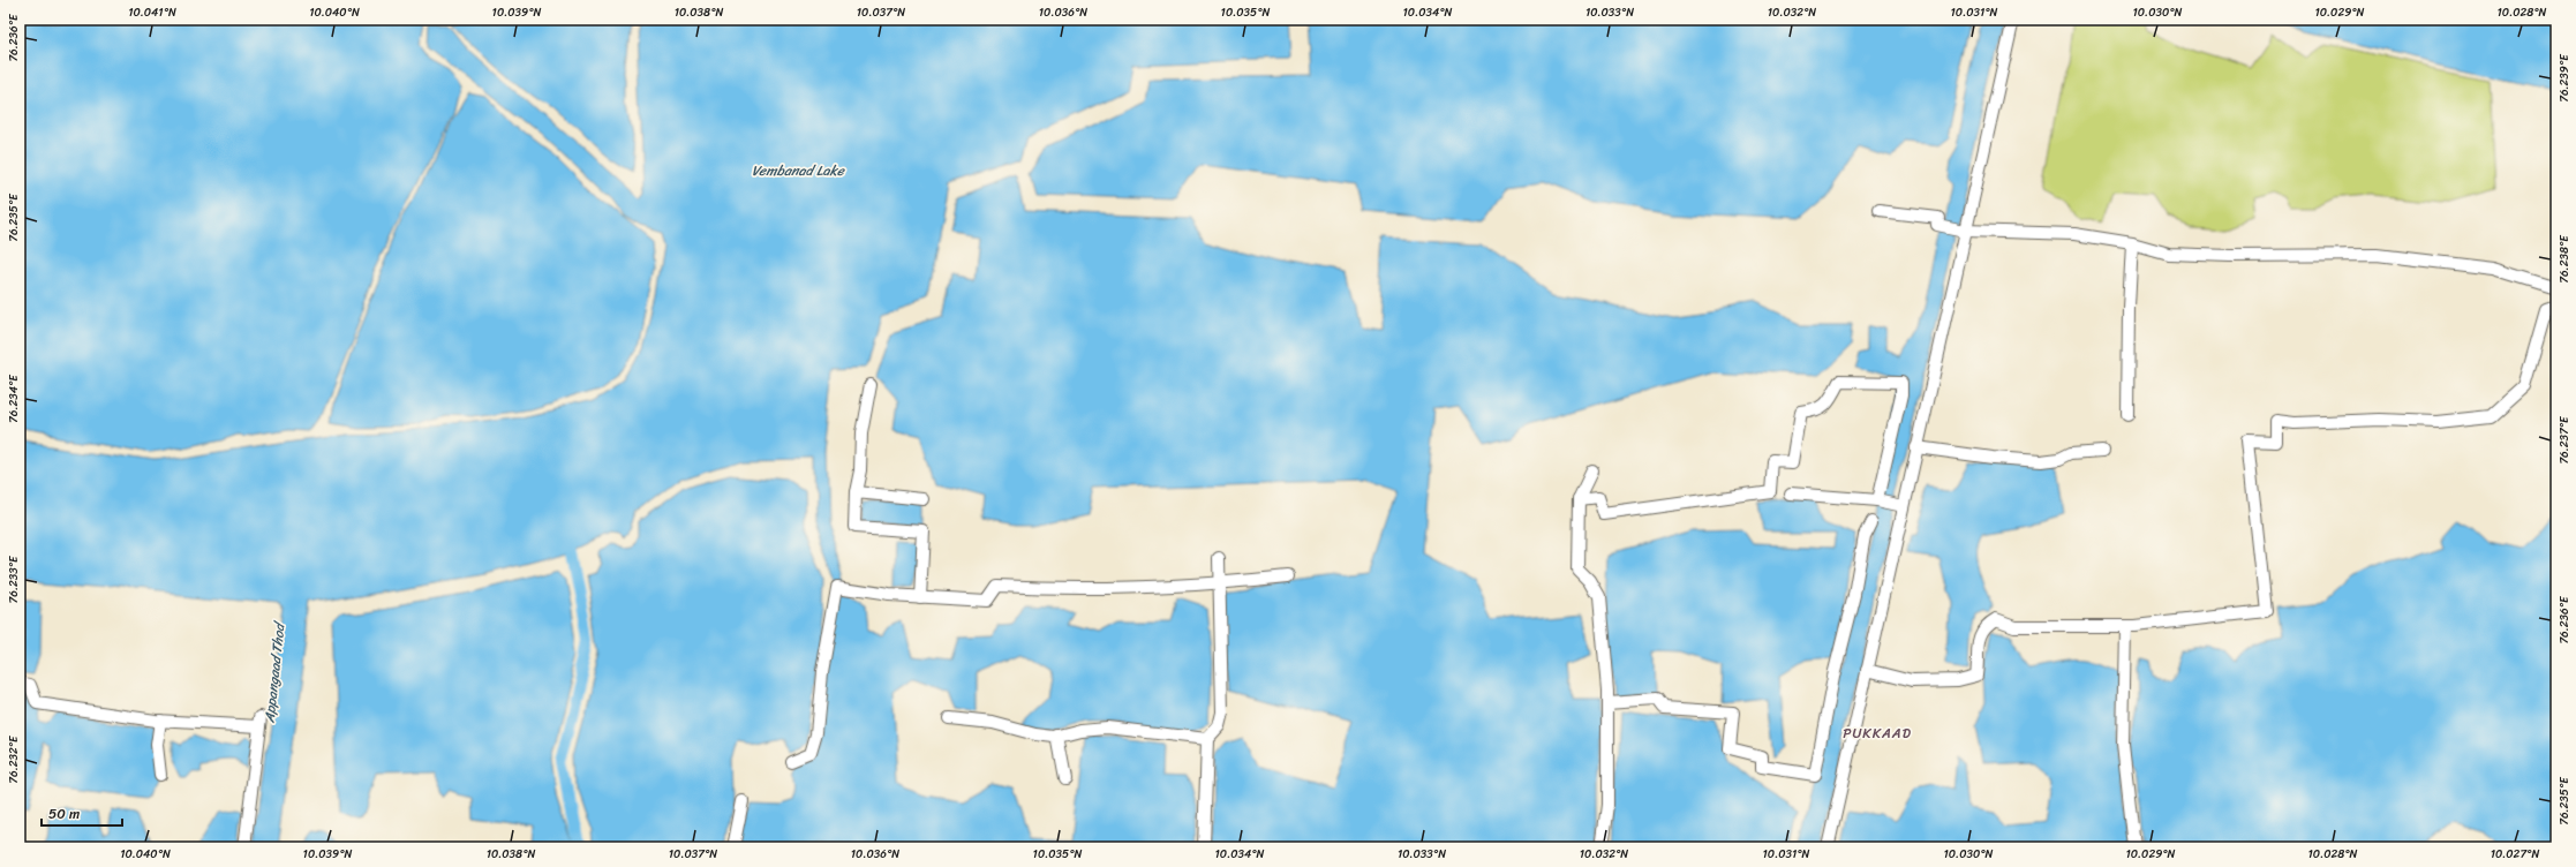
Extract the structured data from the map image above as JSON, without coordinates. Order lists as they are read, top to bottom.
{
  "districts": ["PUKKAAD"],
  "water": ["Vembanad Lake", "Appangaad Thod"],
  "scale_bar": "50 m",
  "coordinates": [
    "10.041°N",
    "10.040°N",
    "10.039°N",
    "10.038°N",
    "10.037°N",
    "10.036°N",
    "10.035°N",
    "10.034°N",
    "10.033°N",
    "10.032°N",
    "10.031°N",
    "10.030°N",
    "10.029°N",
    "10.028°N",
    "76.236°E",
    "76.239°E",
    "76.235°E",
    "76.238°E",
    "76.234°E",
    "76.237°E",
    "76.233°E",
    "76.232°E",
    "10.027°N"
  ]
}
